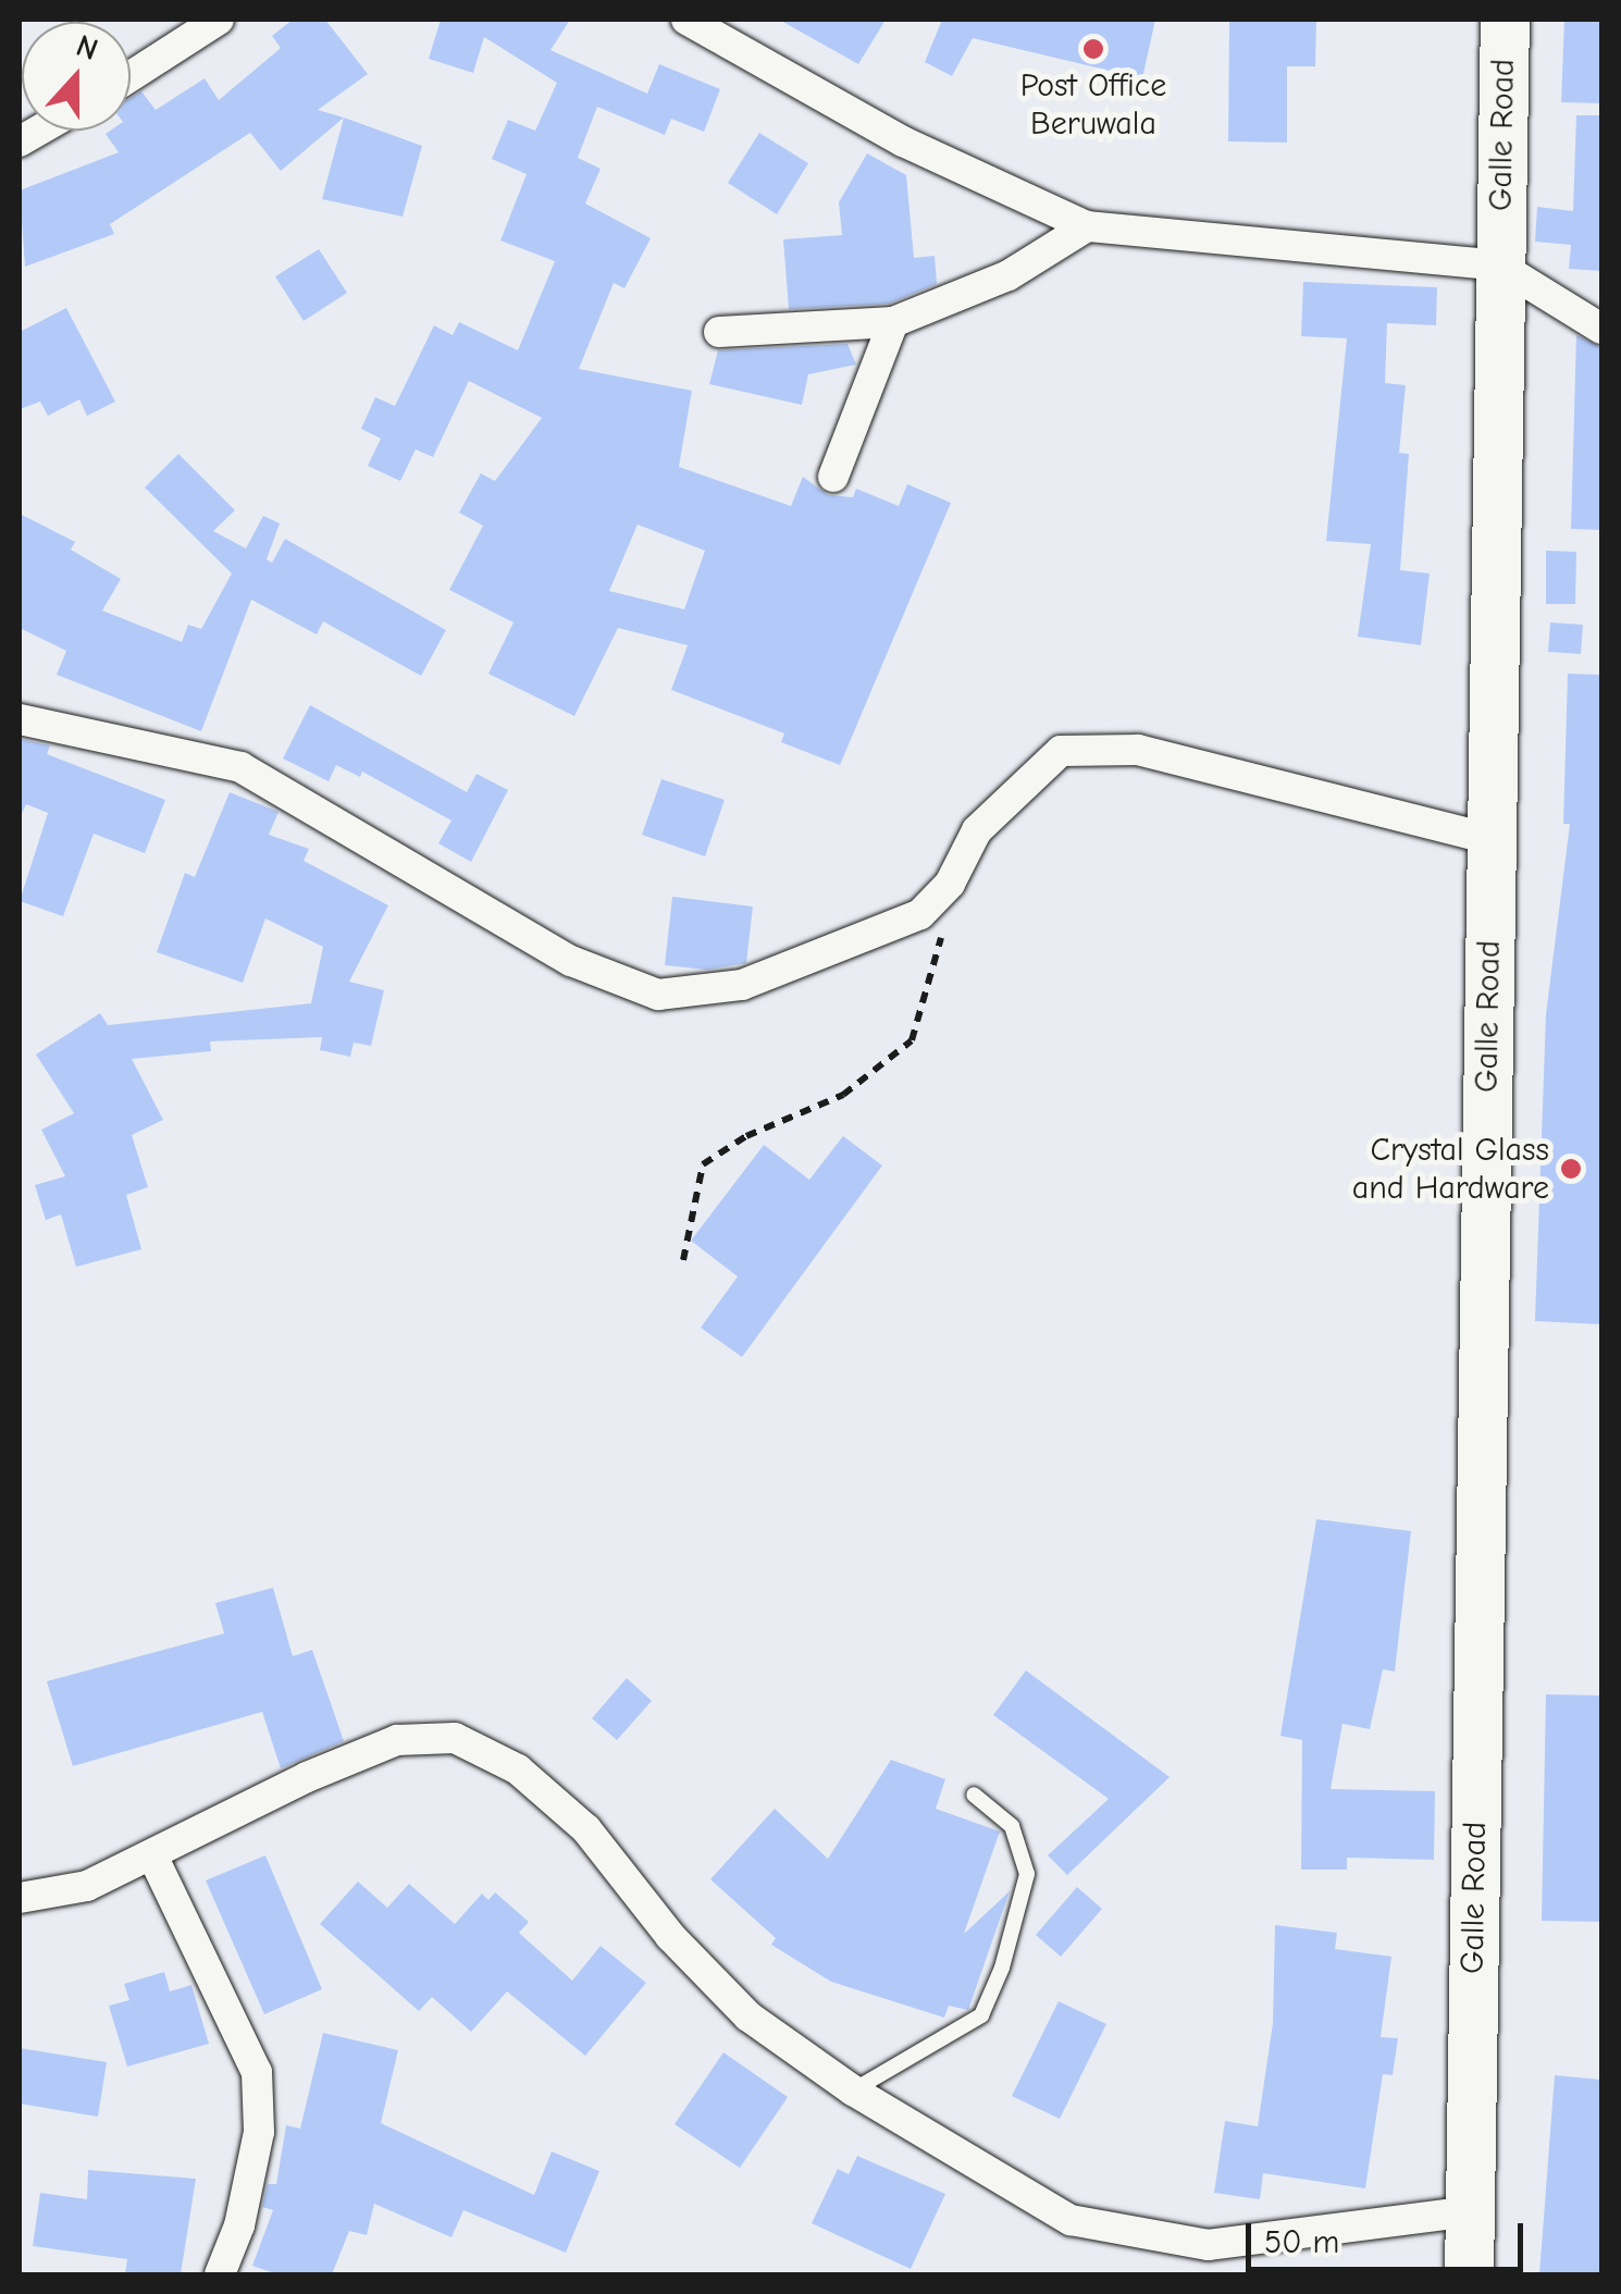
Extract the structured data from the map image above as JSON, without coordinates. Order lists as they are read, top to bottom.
{
  "streets": {
    "highway": ["Galle Road"]
  },
  "places": ["Post Office Beruwala", "Crystal Glass and Hardware"],
  "scale_bar": "50 m",
  "north": "top"
}
